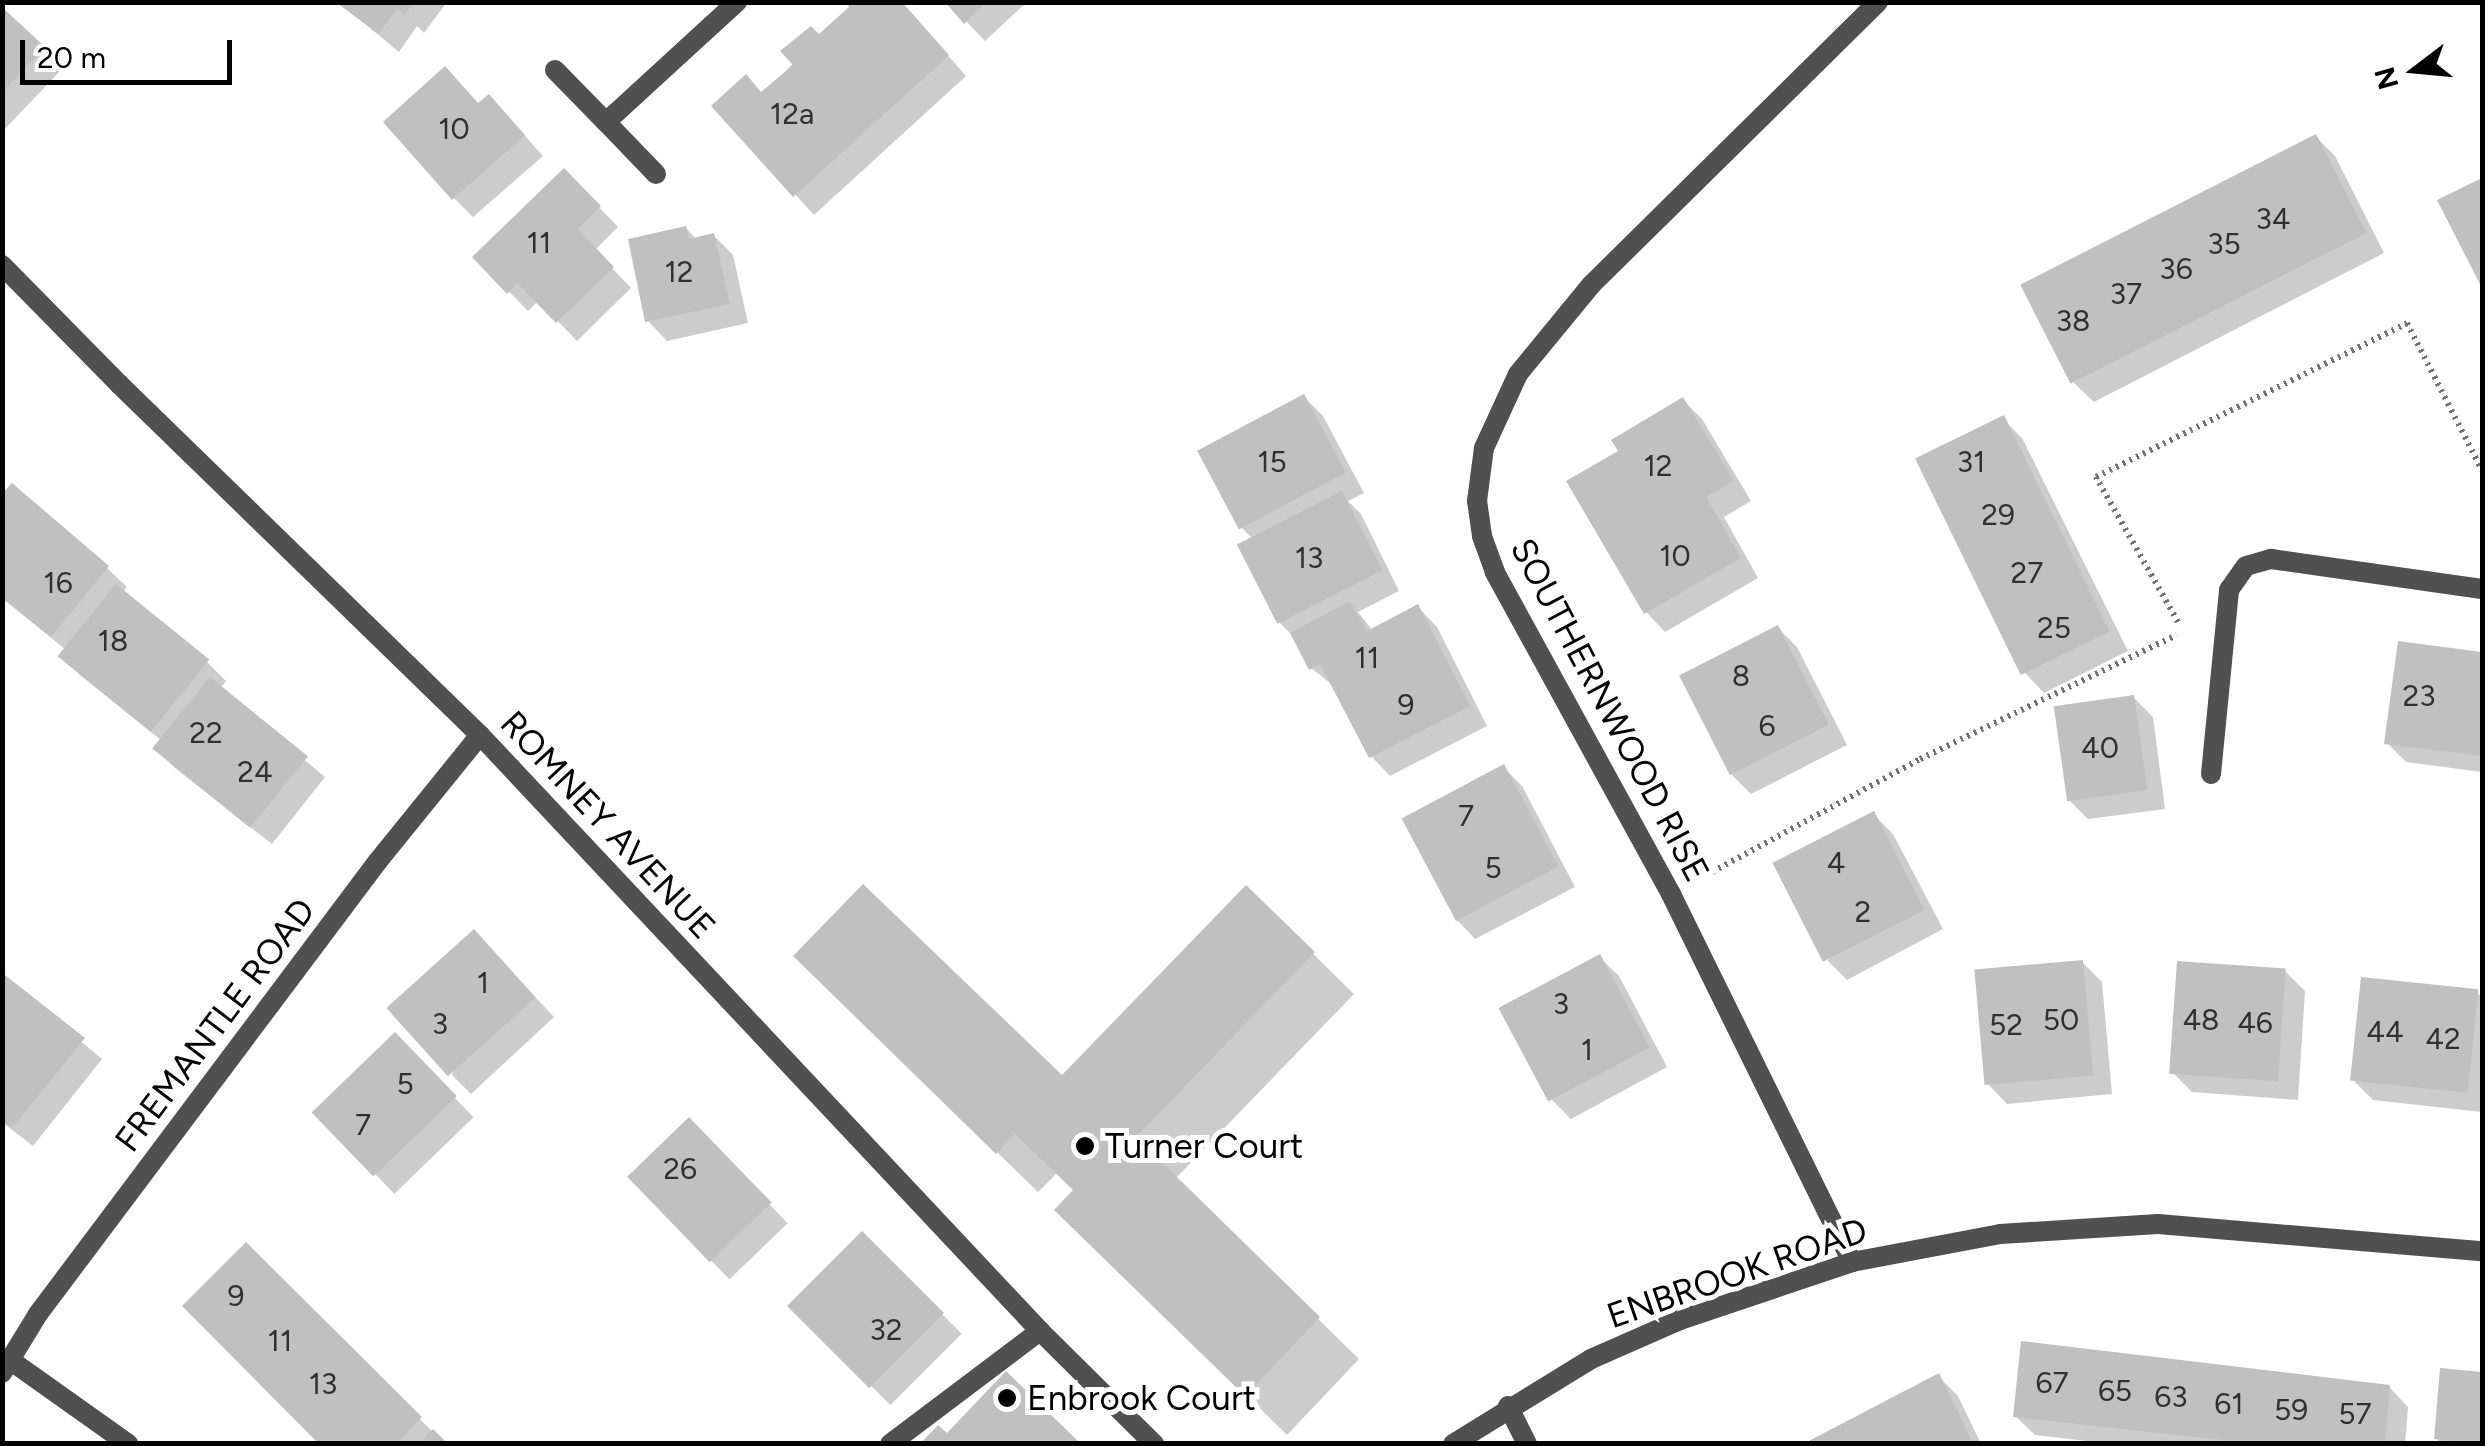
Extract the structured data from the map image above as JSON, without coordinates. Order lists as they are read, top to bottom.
{
  "streets": {
    "street": [
      "SOUTHERNWOOD RISE",
      "ROMNEY AVENUE",
      "FREMANTLE ROAD",
      "ENBROOK ROAD"
    ]
  },
  "crossings": [
    ["SOUTHERNWOOD RISE", "ENBROOK ROAD"],
    ["ROMNEY AVENUE", "FREMANTLE ROAD"]
  ],
  "places": ["Turner Court", "Enbrook Court"],
  "house_numbers": [
    "12a",
    "10",
    "34",
    "11",
    "35",
    "36",
    "12",
    "37",
    "38",
    "15",
    "31",
    "12",
    "29",
    "10",
    "13",
    "27",
    "16",
    "25",
    "18",
    "11",
    "8",
    "23",
    "9",
    "6",
    "22",
    "40",
    "24",
    "7",
    "4",
    "5",
    "2",
    "1",
    "3",
    "50",
    "48",
    "46",
    "3",
    "52",
    "44",
    "42",
    "1",
    "5",
    "7",
    "26",
    "9",
    "32",
    "11",
    "67",
    "13",
    "65",
    "63",
    "61",
    "59",
    "57"
  ],
  "scale_bar": "20 m",
  "north": "left"
}
